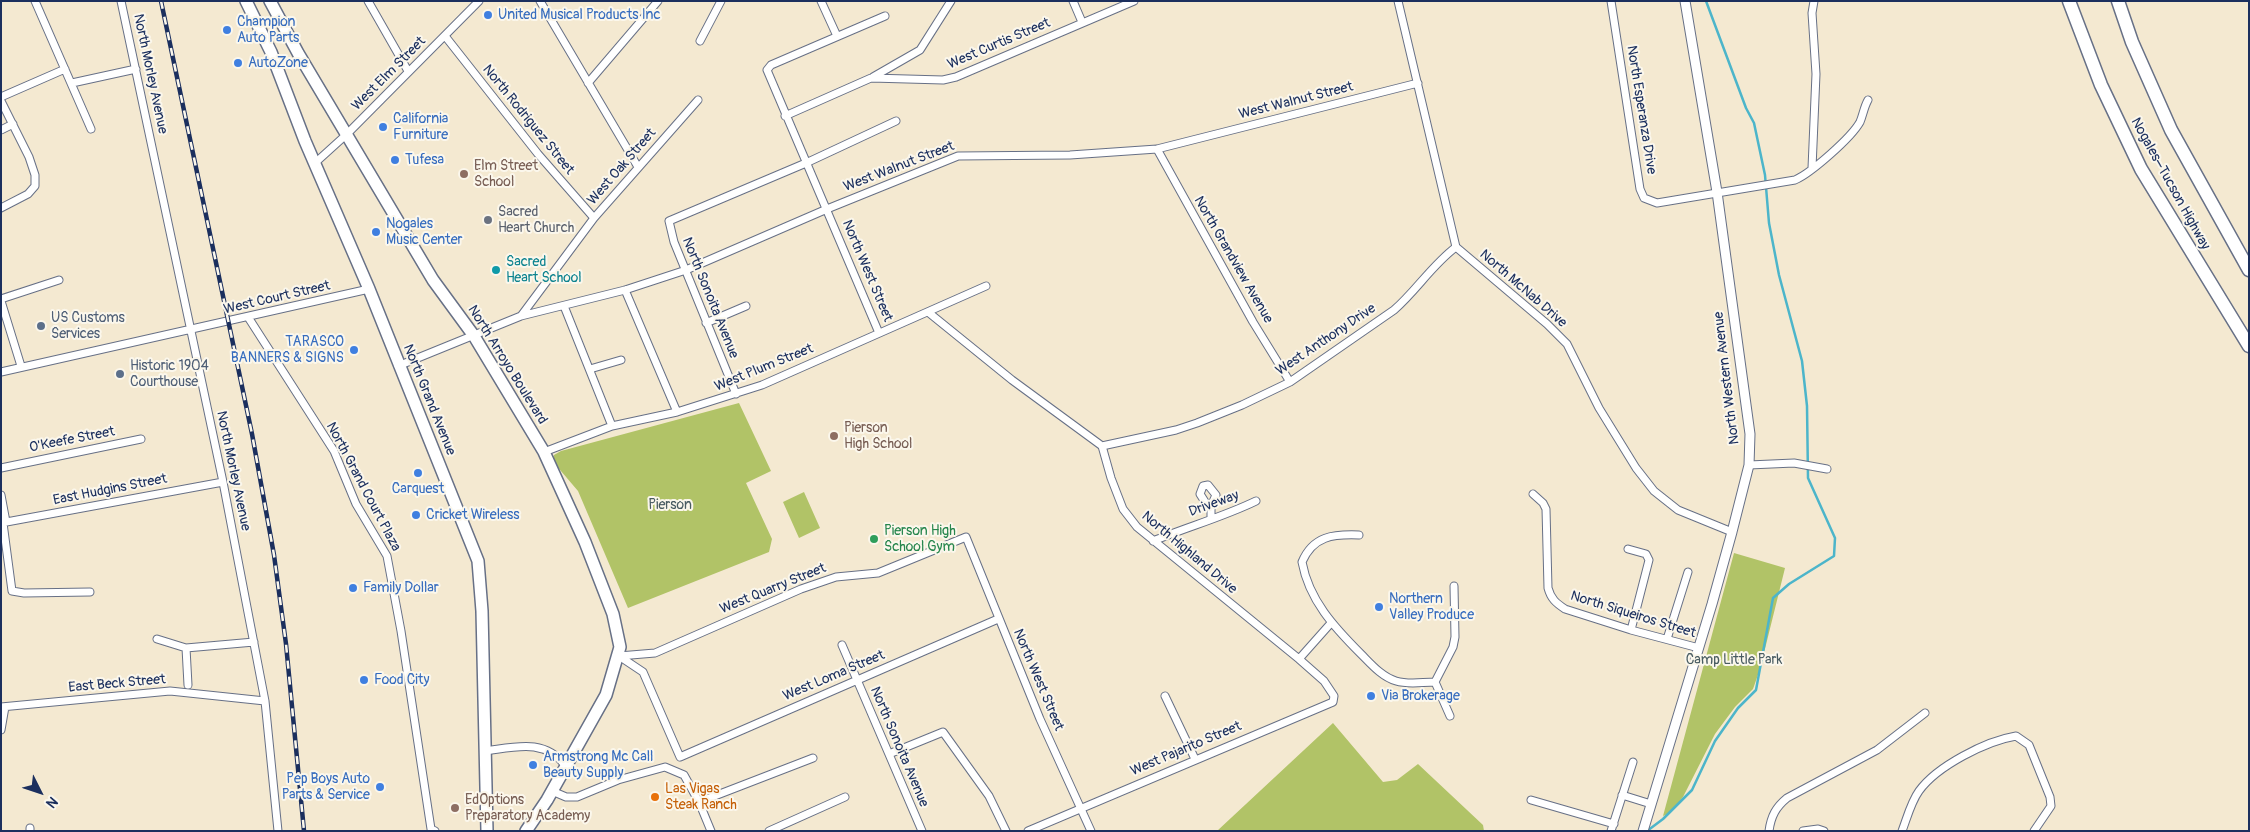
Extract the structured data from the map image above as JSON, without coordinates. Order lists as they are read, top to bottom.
{
  "streets": {
    "highway": ["Nogales–Tucson Highway"],
    "main road": ["North Arroyo Boulevard", "North Grand Avenue"],
    "street": [
      "West Curtis Street",
      "North Morley Avenue",
      "West Elm Street",
      "West Walnut Street",
      "North Esperanza Drive",
      "North Rodriguez Street",
      "West Oak Street",
      "North Grandview Avenue",
      "North West Street",
      "North McNab Drive",
      "West Court Street",
      "North Sonoita Avenue",
      "West Anthony Drive",
      "West Plum Street",
      "North Western Avenue",
      "O'Keefe Street",
      "North Grand Court Plaza",
      "East Hudgins Street",
      "Driveway",
      "North Highland Drive",
      "West Quarry Street",
      "North Siqueiros Street",
      "West Loma Street",
      "East Beck Street",
      "West Pajarito Street"
    ]
  },
  "crossings": [
    ["West Curtis Street", "North West Street"],
    ["North Morley Avenue", "West Court Street"],
    ["North Morley Avenue", "East Hudgins Street"],
    ["North Morley Avenue", "East Beck Street"],
    ["West Elm Street", "North Rodriguez Street"],
    ["West Elm Street", "North Arroyo Boulevard"],
    ["West Elm Street", "North Grand Avenue"],
    ["West Walnut Street", "West Oak Street"],
    ["West Walnut Street", "North Grandview Avenue"],
    ["West Walnut Street", "North West Street"],
    ["West Walnut Street", "North Sonoita Avenue"],
    ["North Esperanza Drive", "North Western Avenue"],
    ["North Rodriguez Street", "West Oak Street"],
    ["North Grandview Avenue", "West Anthony Drive"],
    ["North West Street", "North Sonoita Avenue"],
    ["North West Street", "West Plum Street"],
    ["North West Street", "West Quarry Street"],
    ["North West Street", "West Loma Street"],
    ["North West Street", "West Pajarito Street"],
    ["North McNab Drive", "West Anthony Drive"],
    ["North McNab Drive", "North Western Avenue"],
    ["West Court Street", "North Grand Avenue"],
    ["West Court Street", "North Grand Court Plaza"],
    ["North Sonoita Avenue", "West Plum Street"],
    ["North Sonoita Avenue", "West Loma Street"],
    ["West Anthony Drive", "North Highland Drive"],
    ["North Arroyo Boulevard", "West Plum Street"],
    ["North Arroyo Boulevard", "West Quarry Street"],
    ["North Arroyo Boulevard", "West Loma Street"],
    ["North Western Avenue", "North Siqueiros Street"],
    ["Driveway", "North Highland Drive"],
    ["North Highland Drive", "West Pajarito Street"],
    ["West Quarry Street", "West Loma Street"]
  ],
  "parks": ["Pierson", "Camp Little Park"],
  "places": [
    "United Musical Products Inc",
    "Champion Auto Parts",
    "AutoZone",
    "California Furniture",
    "Tufesa",
    "Elm Street School",
    "Sacred Heart Church",
    "Nogales Music Center",
    "Sacred Heart School",
    "US Customs Services",
    "TARASCO BANNERS & SIGNS",
    "Historic 1904 Courthouse",
    "Pierson High School",
    "Carquest",
    "Cricket Wireless",
    "Pierson High School Gym",
    "Family Dollar",
    "Northern Valley Produce",
    "Food City",
    "Via Brokerage",
    "Armstrong Mc Call Beauty Supply",
    "Pep Boys Auto Parts & Service",
    "Las Vigas Steak Ranch",
    "EdOptions Preparatory Academy"
  ],
  "north": "bottom right"
}
